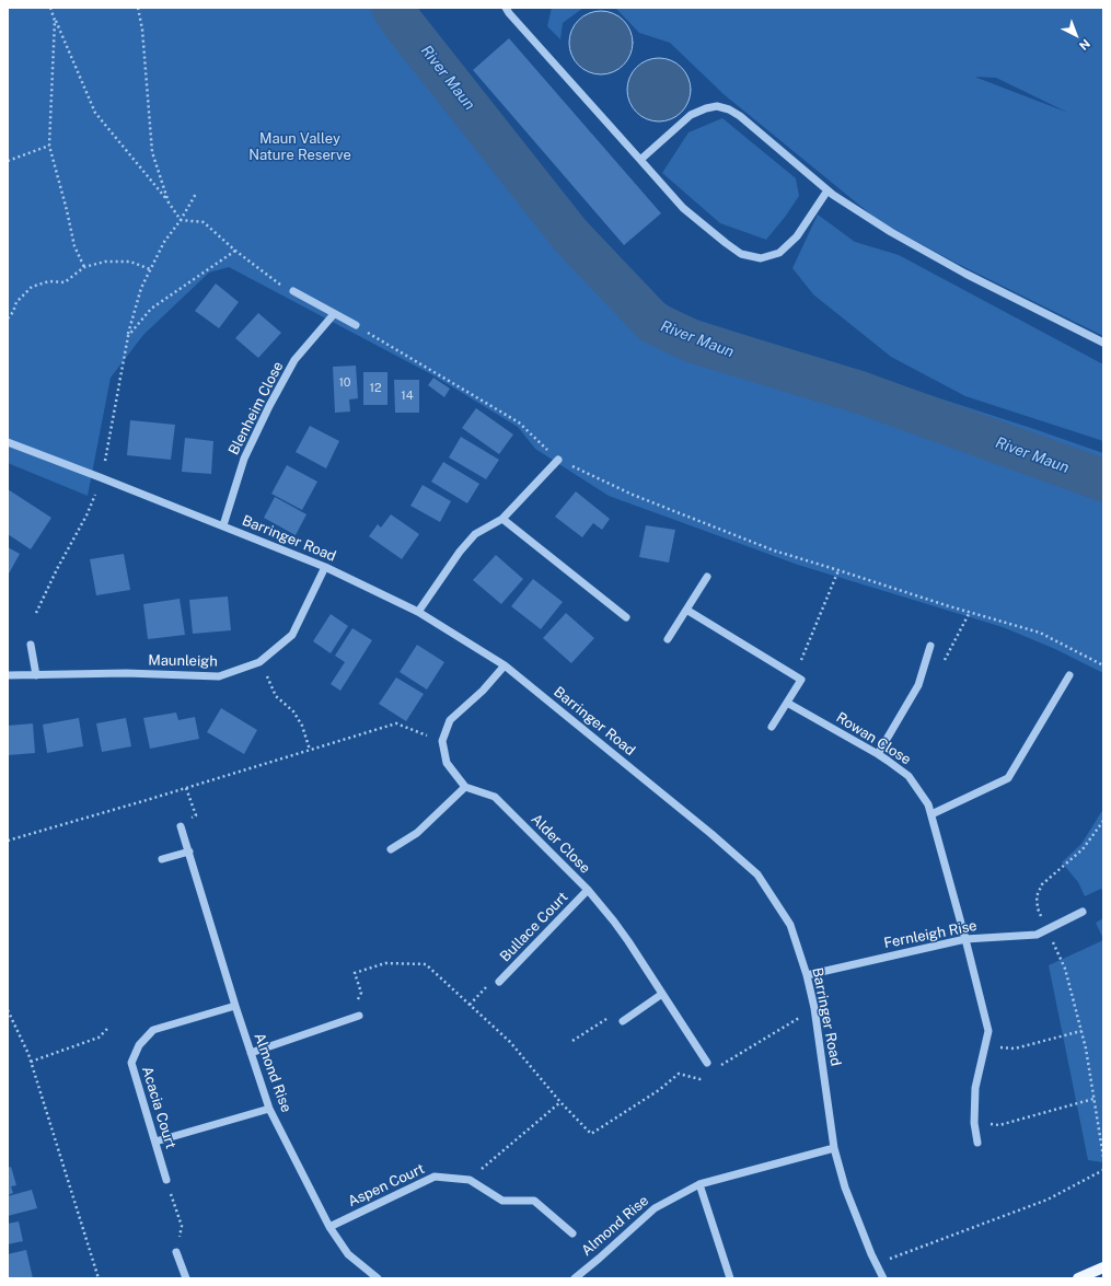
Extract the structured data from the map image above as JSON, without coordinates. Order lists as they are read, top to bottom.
{
  "streets": {
    "street": [
      "Blenheim Close",
      "Barringer Road",
      "Maunleigh",
      "Rowan Close",
      "Alder Close",
      "Bullace Court",
      "Fernleigh Rise",
      "Almond Rise",
      "Acacia Court",
      "Aspen Court"
    ]
  },
  "crossings": [
    ["Blenheim Close", "Barringer Road"],
    ["Barringer Road", "Maunleigh"],
    ["Barringer Road", "Fernleigh Rise"],
    ["Barringer Road", "Almond Rise"],
    ["Rowan Close", "Fernleigh Rise"],
    ["Alder Close", "Bullace Court"],
    ["Almond Rise", "Acacia Court"],
    ["Almond Rise", "Aspen Court"]
  ],
  "water": ["River Maun"],
  "parks": ["Maun Valley Nature Reserve"],
  "house_numbers": ["10", "12", "14"],
  "north": "bottom right"
}
